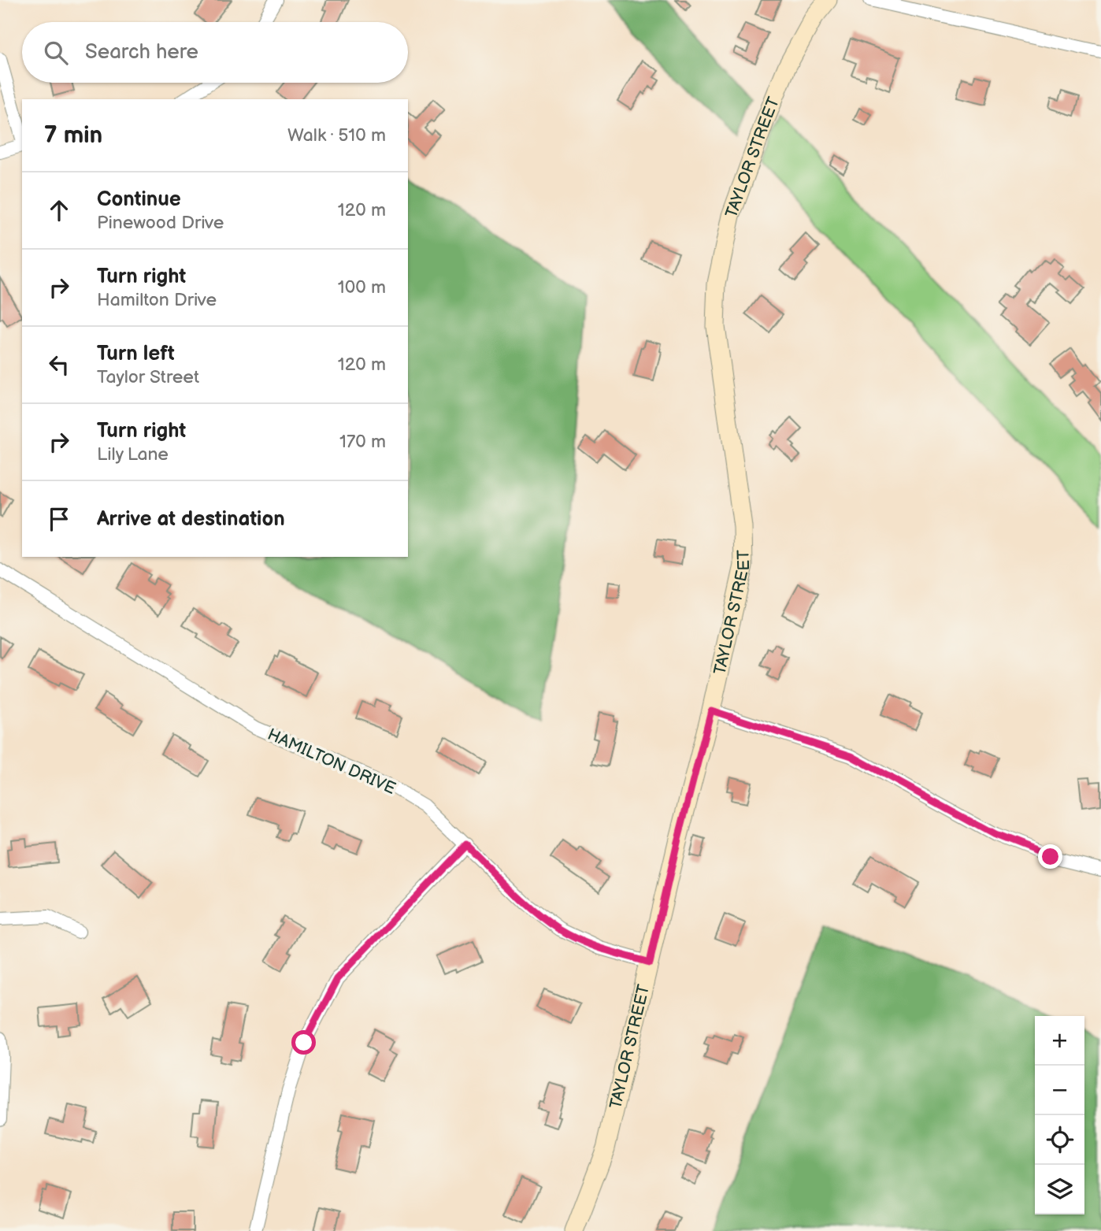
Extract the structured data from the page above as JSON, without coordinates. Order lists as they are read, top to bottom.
{
  "streets": {
    "street": ["TAYLOR STREET", "HAMILTON DRIVE"]
  },
  "crossings": [
    ["TAYLOR STREET", "HAMILTON DRIVE"]
  ],
  "page": {
    "search": "Search here",
    "heading": ["7 min", "Walk · 510 m"],
    "list": [
      ["Continue", "Pinewood Drive", "120 m"],
      ["Turn right", "Hamilton Drive", "100 m"],
      ["Turn left", "Taylor Street", "120 m"],
      ["Turn right", "Lily Lane", "170 m"],
      "Arrive at destination"
    ],
    "map_buttons": ["+", "−"]
  }
}
